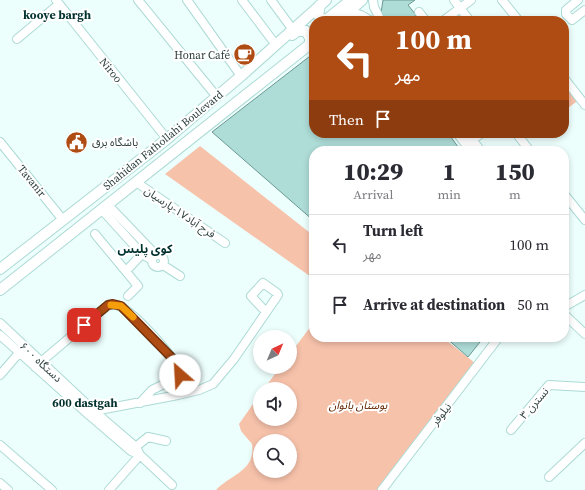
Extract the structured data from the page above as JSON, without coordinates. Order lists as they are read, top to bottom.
{
  "streets": {
    "main road": ["Shahidan Fathollahi Boulevard"],
    "street": [
      "Niroo",
      "Tavanir",
      "فرح آباد۱۷-پارسیان",
      "۶۰۰ دستگاه",
      "نسترن ۳",
      "نیلوفر"
    ]
  },
  "crossings": [
    ["Niroo", "Shahidan Fathollahi Boulevard"],
    ["Shahidan Fathollahi Boulevard", "Tavanir"],
    ["Shahidan Fathollahi Boulevard", "فرح آباد۱۷-پارسیان"]
  ],
  "districts": ["kooye bargh", "کوی پلیس", "600 dastgah"],
  "parks": ["بوستان بانوان"],
  "places": {
    "cafe": ["Honar Café"],
    "public building": ["باشگاه برق"]
  },
  "north": "top right",
  "page": {
    "turn": ["100 m", "مهر"],
    "then": "Then",
    "eta": [
      "10:29",
      "Arrival",
      "1",
      "min",
      "150",
      "m"
    ],
    "list": [
      {
        "name": "Turn left",
        "note": "مهر",
        "value": "100 m"
      },
      {
        "name": "Arrive at destination",
        "value": "50 m"
      }
    ]
  }
}
